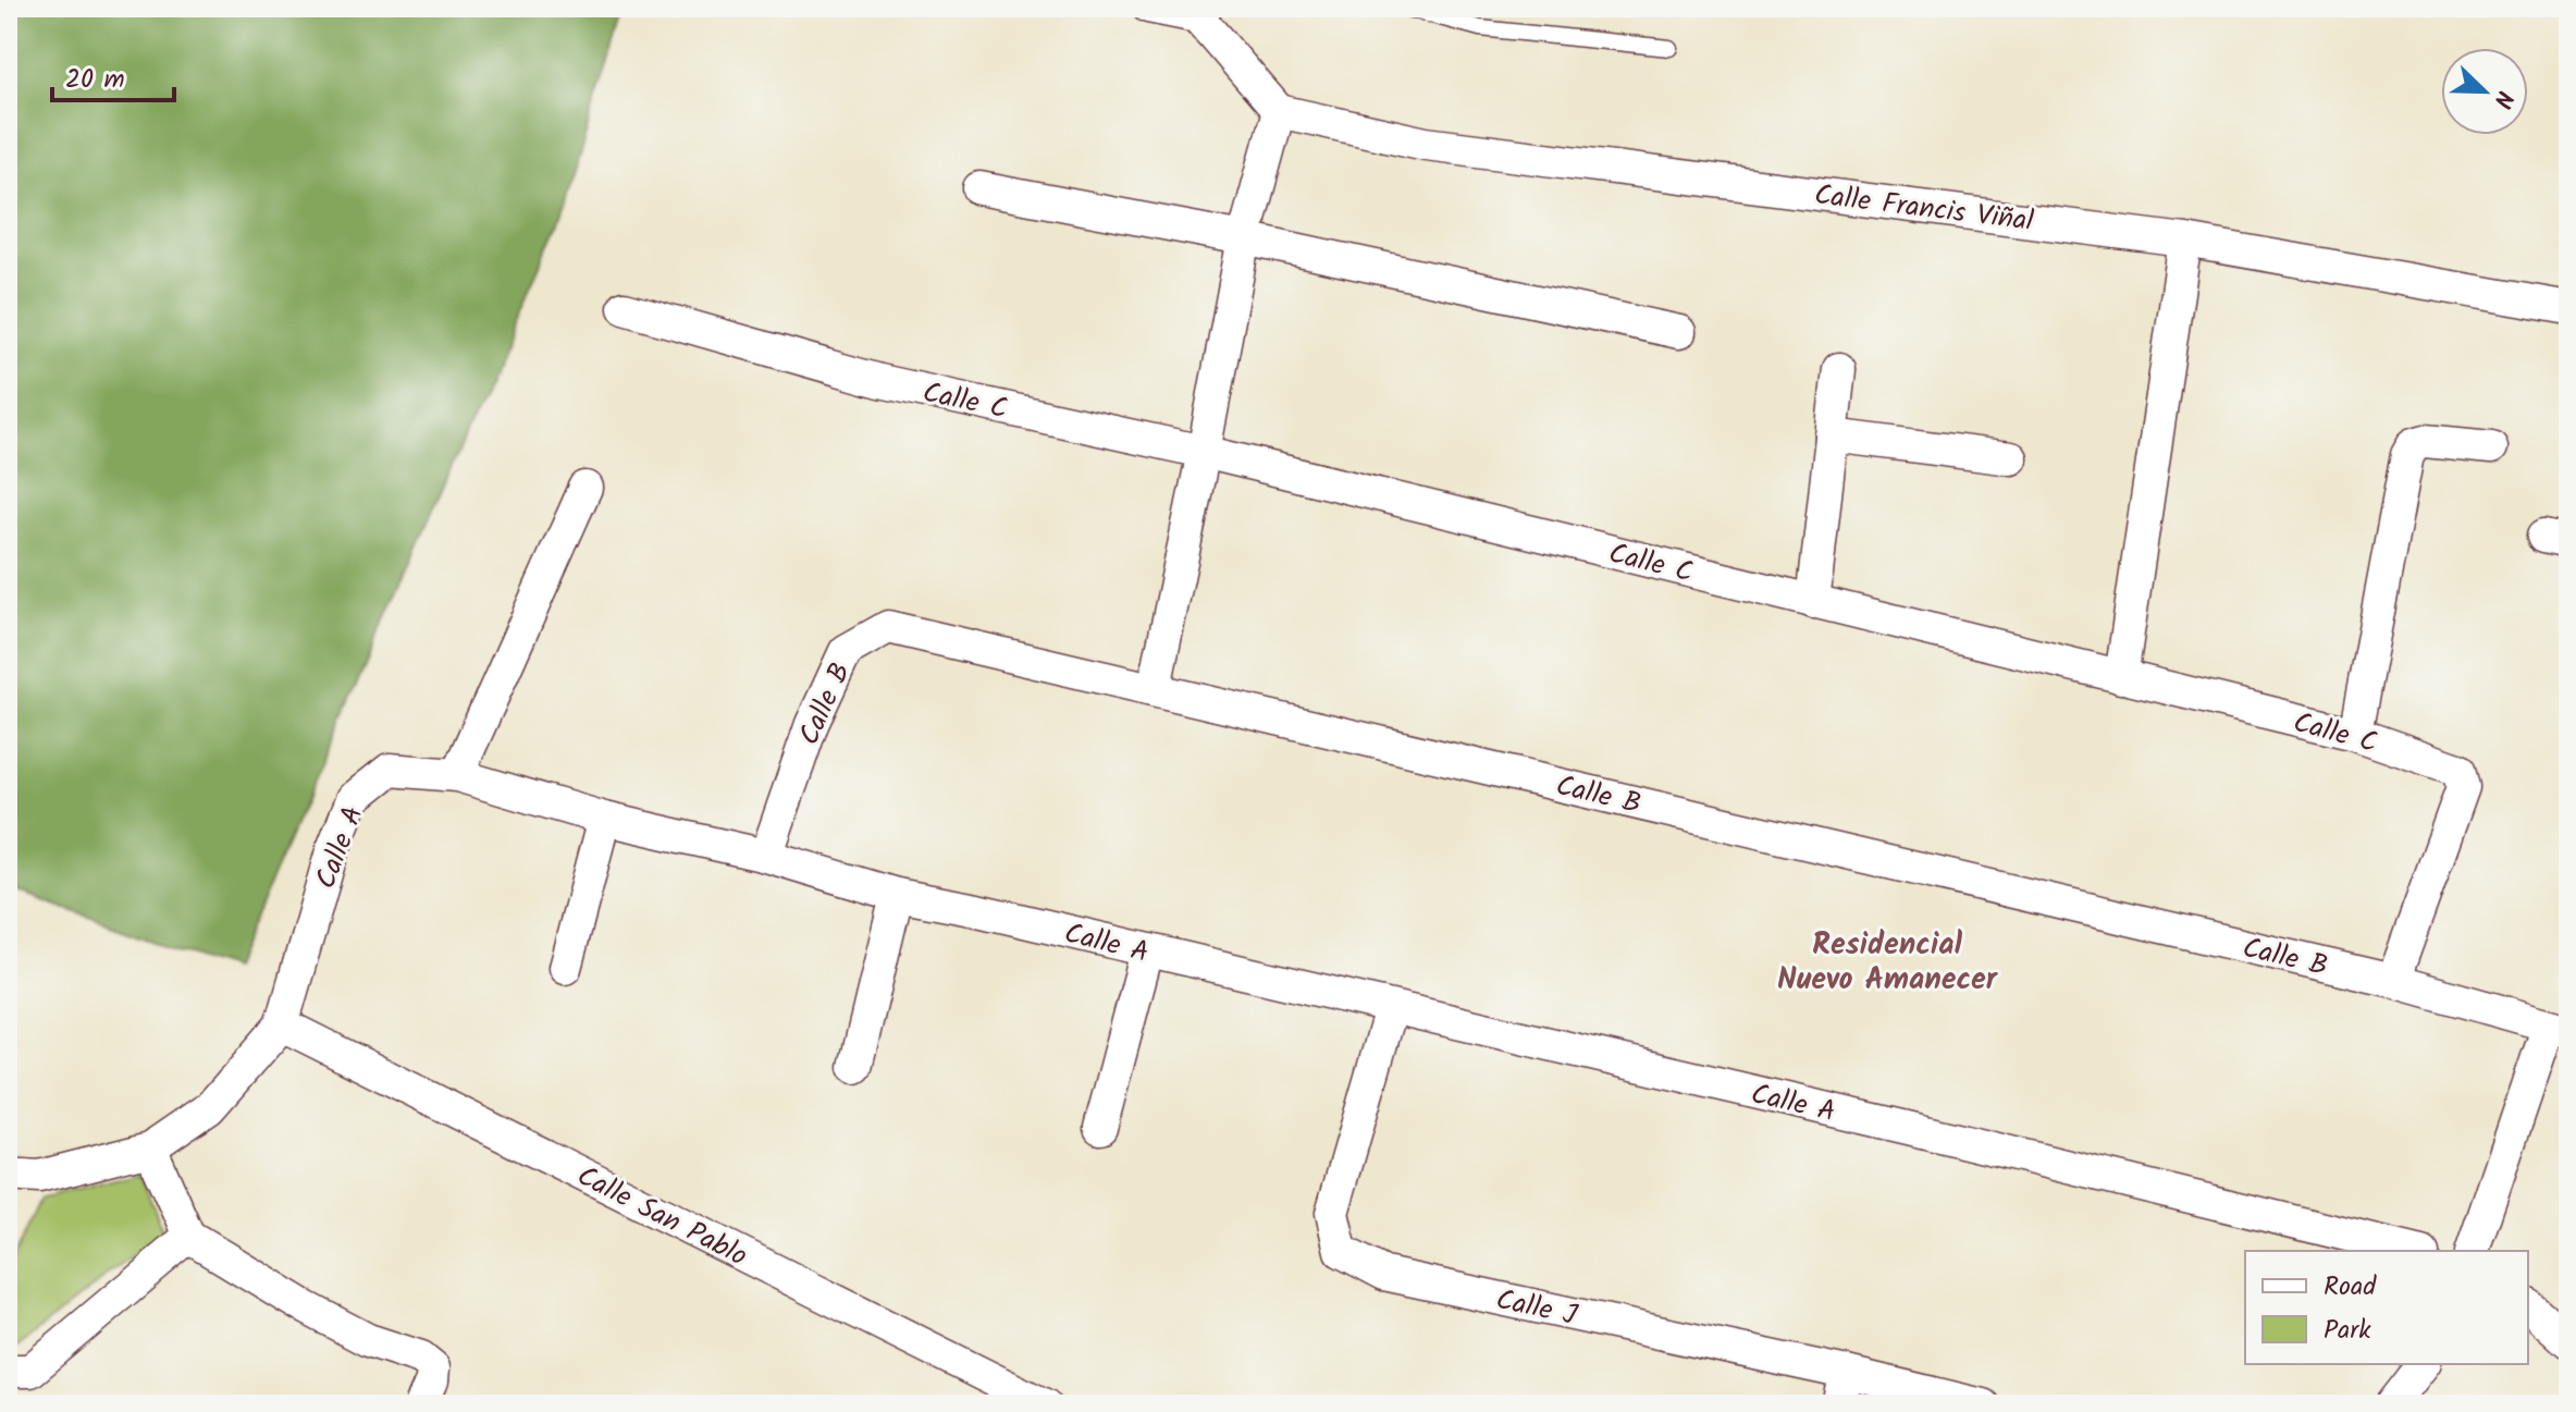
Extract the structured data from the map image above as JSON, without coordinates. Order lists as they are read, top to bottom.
{
  "streets": {
    "street": [
      "Calle Francis Viñal",
      "Calle C",
      "Calle B",
      "Calle A",
      "Calle San Pablo",
      "Calle J"
    ]
  },
  "crossings": [
    ["Calle C", "Calle B"],
    ["Calle B", "Calle A"],
    ["Calle A", "Calle San Pablo"],
    ["Calle A", "Calle J"]
  ],
  "districts": ["Residencial Nuevo Amanecer"],
  "legend": ["Road", "Park"],
  "scale_bar": "20 m",
  "north": "bottom right"
}
